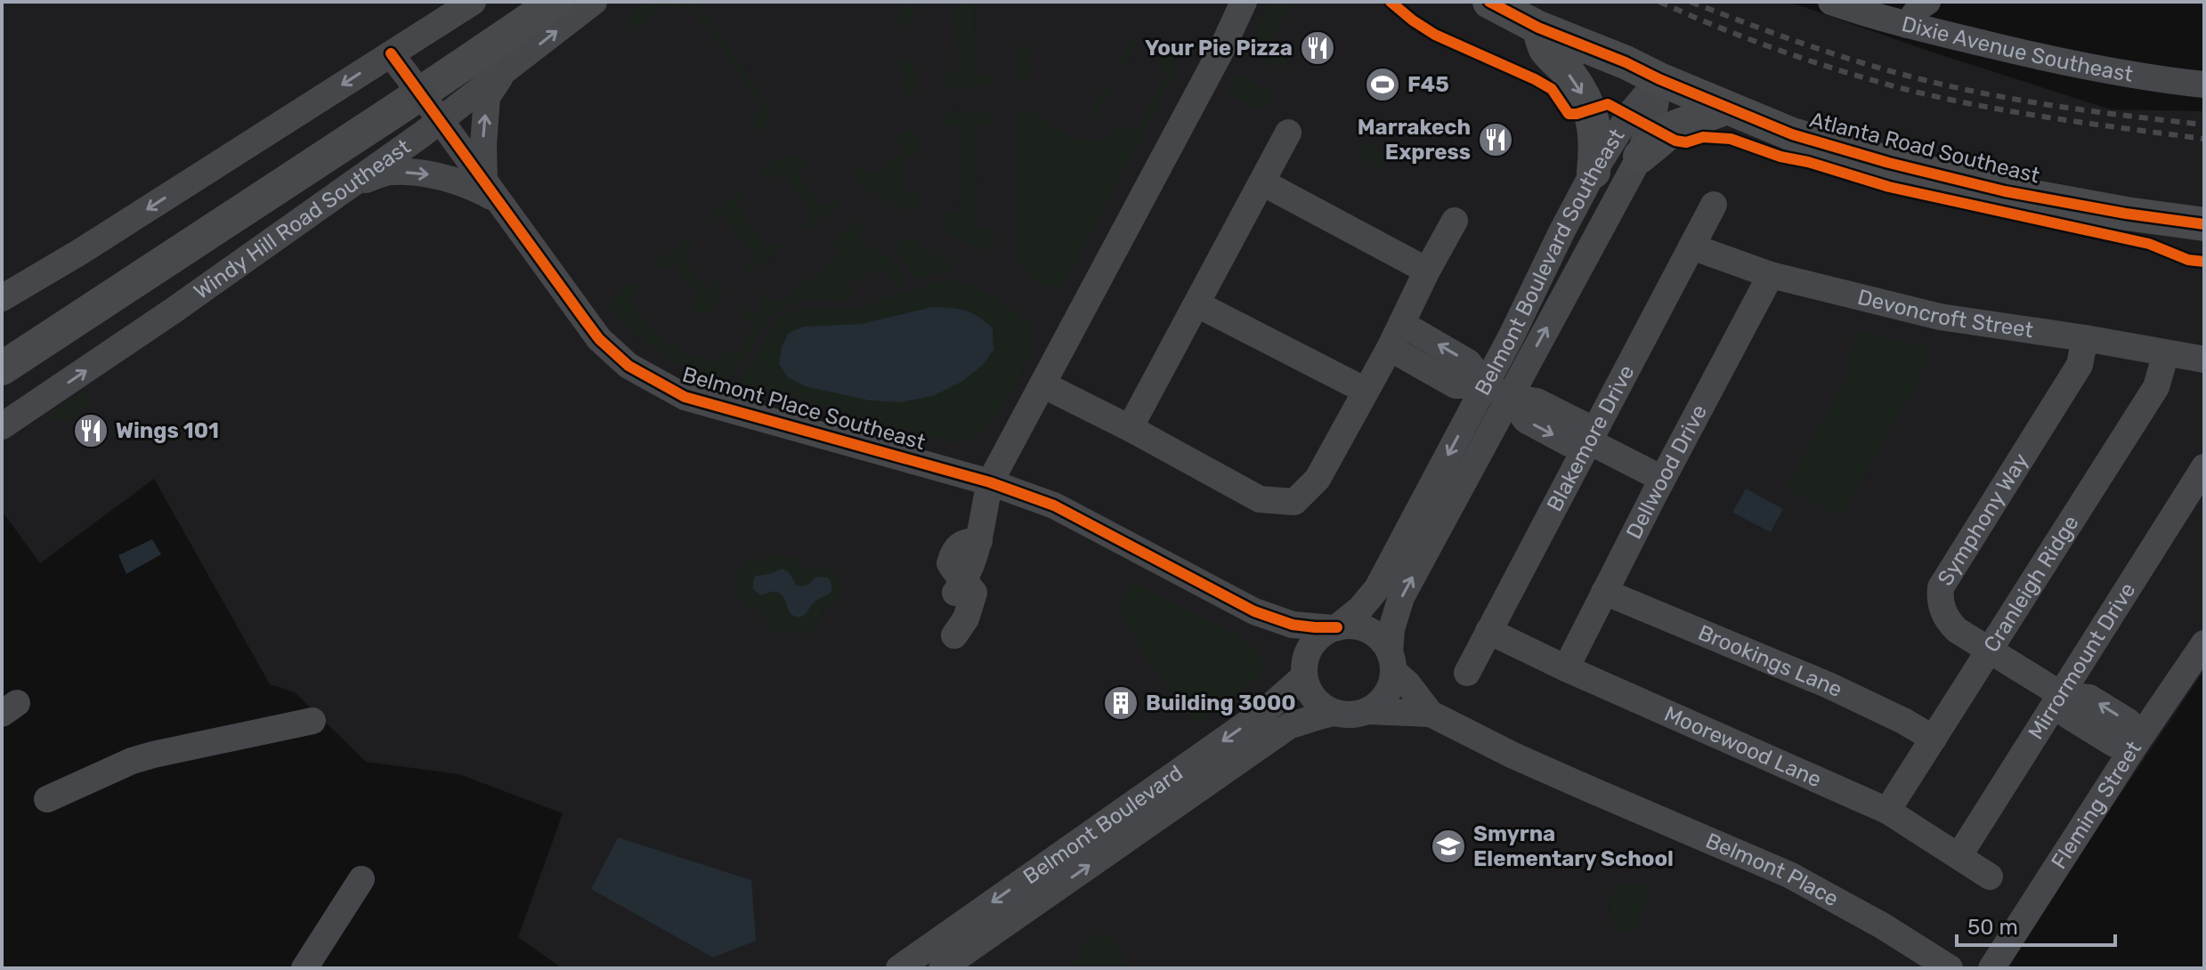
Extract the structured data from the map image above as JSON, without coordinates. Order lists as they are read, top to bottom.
{
  "streets": {
    "main road": ["Atlanta Road Southeast", "Windy Hill Road Southeast"],
    "street": [
      "Dixie Avenue Southeast",
      "Belmont Boulevard Southeast",
      "Devoncroft Street",
      "Belmont Place Southeast",
      "Blakemore Drive",
      "Dellwood Drive",
      "Symphony Way",
      "Cranleigh Ridge",
      "Brookings Lane",
      "Mirrormount Drive",
      "Moorewood Lane",
      "Fleming Street",
      "Belmont Boulevard",
      "Belmont Place"
    ]
  },
  "crossings": [
    ["Atlanta Road Southeast", "Belmont Boulevard Southeast"],
    ["Windy Hill Road Southeast", "Belmont Place Southeast"],
    ["Belmont Boulevard Southeast", "Belmont Place Southeast"],
    ["Belmont Boulevard Southeast", "Belmont Boulevard"],
    ["Belmont Boulevard Southeast", "Belmont Place"],
    ["Devoncroft Street", "Blakemore Drive"],
    ["Devoncroft Street", "Dellwood Drive"],
    ["Devoncroft Street", "Symphony Way"],
    ["Devoncroft Street", "Cranleigh Ridge"],
    ["Belmont Place Southeast", "Belmont Boulevard"],
    ["Belmont Place Southeast", "Belmont Place"],
    ["Blakemore Drive", "Moorewood Lane"],
    ["Dellwood Drive", "Brookings Lane"],
    ["Dellwood Drive", "Moorewood Lane"],
    ["Symphony Way", "Cranleigh Ridge"],
    ["Symphony Way", "Mirrormount Drive"],
    ["Symphony Way", "Fleming Street"],
    ["Cranleigh Ridge", "Brookings Lane"],
    ["Cranleigh Ridge", "Moorewood Lane"],
    ["Mirrormount Drive", "Moorewood Lane"],
    ["Belmont Boulevard", "Belmont Place"]
  ],
  "places": {
    "restaurant": ["Your Pie Pizza", "Marrakech Express", "Wings 101"],
    "sports": ["F45"],
    "building": ["Building 3000"],
    "school or university": ["Smyrna Elementary School"]
  },
  "scale_bar": "50 m"
}
